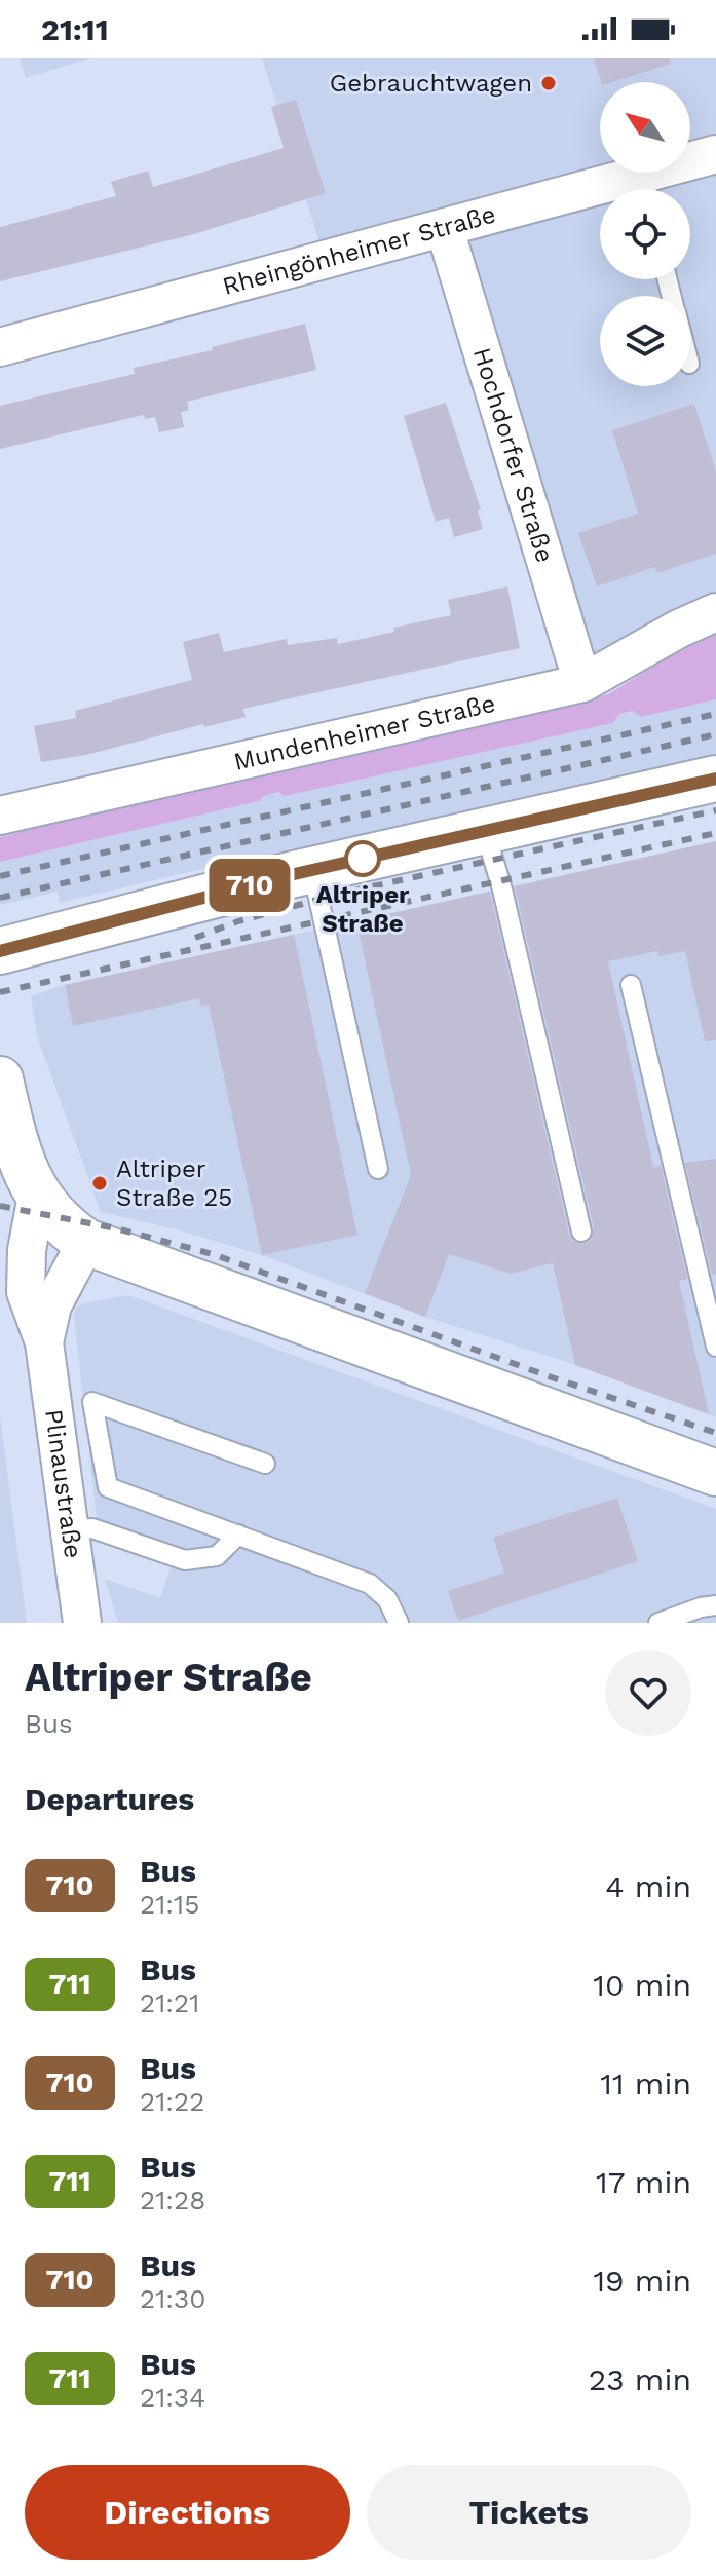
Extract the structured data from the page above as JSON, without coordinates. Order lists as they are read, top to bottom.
{
  "streets": {
    "street": [
      "Rheingönheimer Straße",
      "Hochdorfer Straße",
      "Mundenheimer Straße",
      "Plinaustraße"
    ]
  },
  "crossings": [
    ["Rheingönheimer Straße", "Hochdorfer Straße"],
    ["Hochdorfer Straße", "Mundenheimer Straße"]
  ],
  "places": ["Gebrauchtwagen", "Altriper Straße", "Altriper Straße 25"],
  "lines": ["bus line 710"],
  "north": "top left",
  "page": {
    "status": "21:11",
    "on_map": "710",
    "heading": [
      ["Altriper Straße", "Bus"],
      "Departures"
    ],
    "list": [
      {
        "mark": "710",
        "name": "Bus",
        "note": "21:15",
        "value": "4 min"
      },
      {
        "mark": "711",
        "name": "Bus",
        "note": "21:21",
        "value": "10 min"
      },
      {
        "mark": "710",
        "name": "Bus",
        "note": "21:22",
        "value": "11 min"
      },
      {
        "mark": "711",
        "name": "Bus",
        "note": "21:28",
        "value": "17 min"
      },
      {
        "mark": "710",
        "name": "Bus",
        "note": "21:30",
        "value": "19 min"
      },
      {
        "mark": "711",
        "name": "Bus",
        "note": "21:34",
        "value": "23 min"
      }
    ],
    "buttons": ["Directions", "Tickets"]
  }
}
